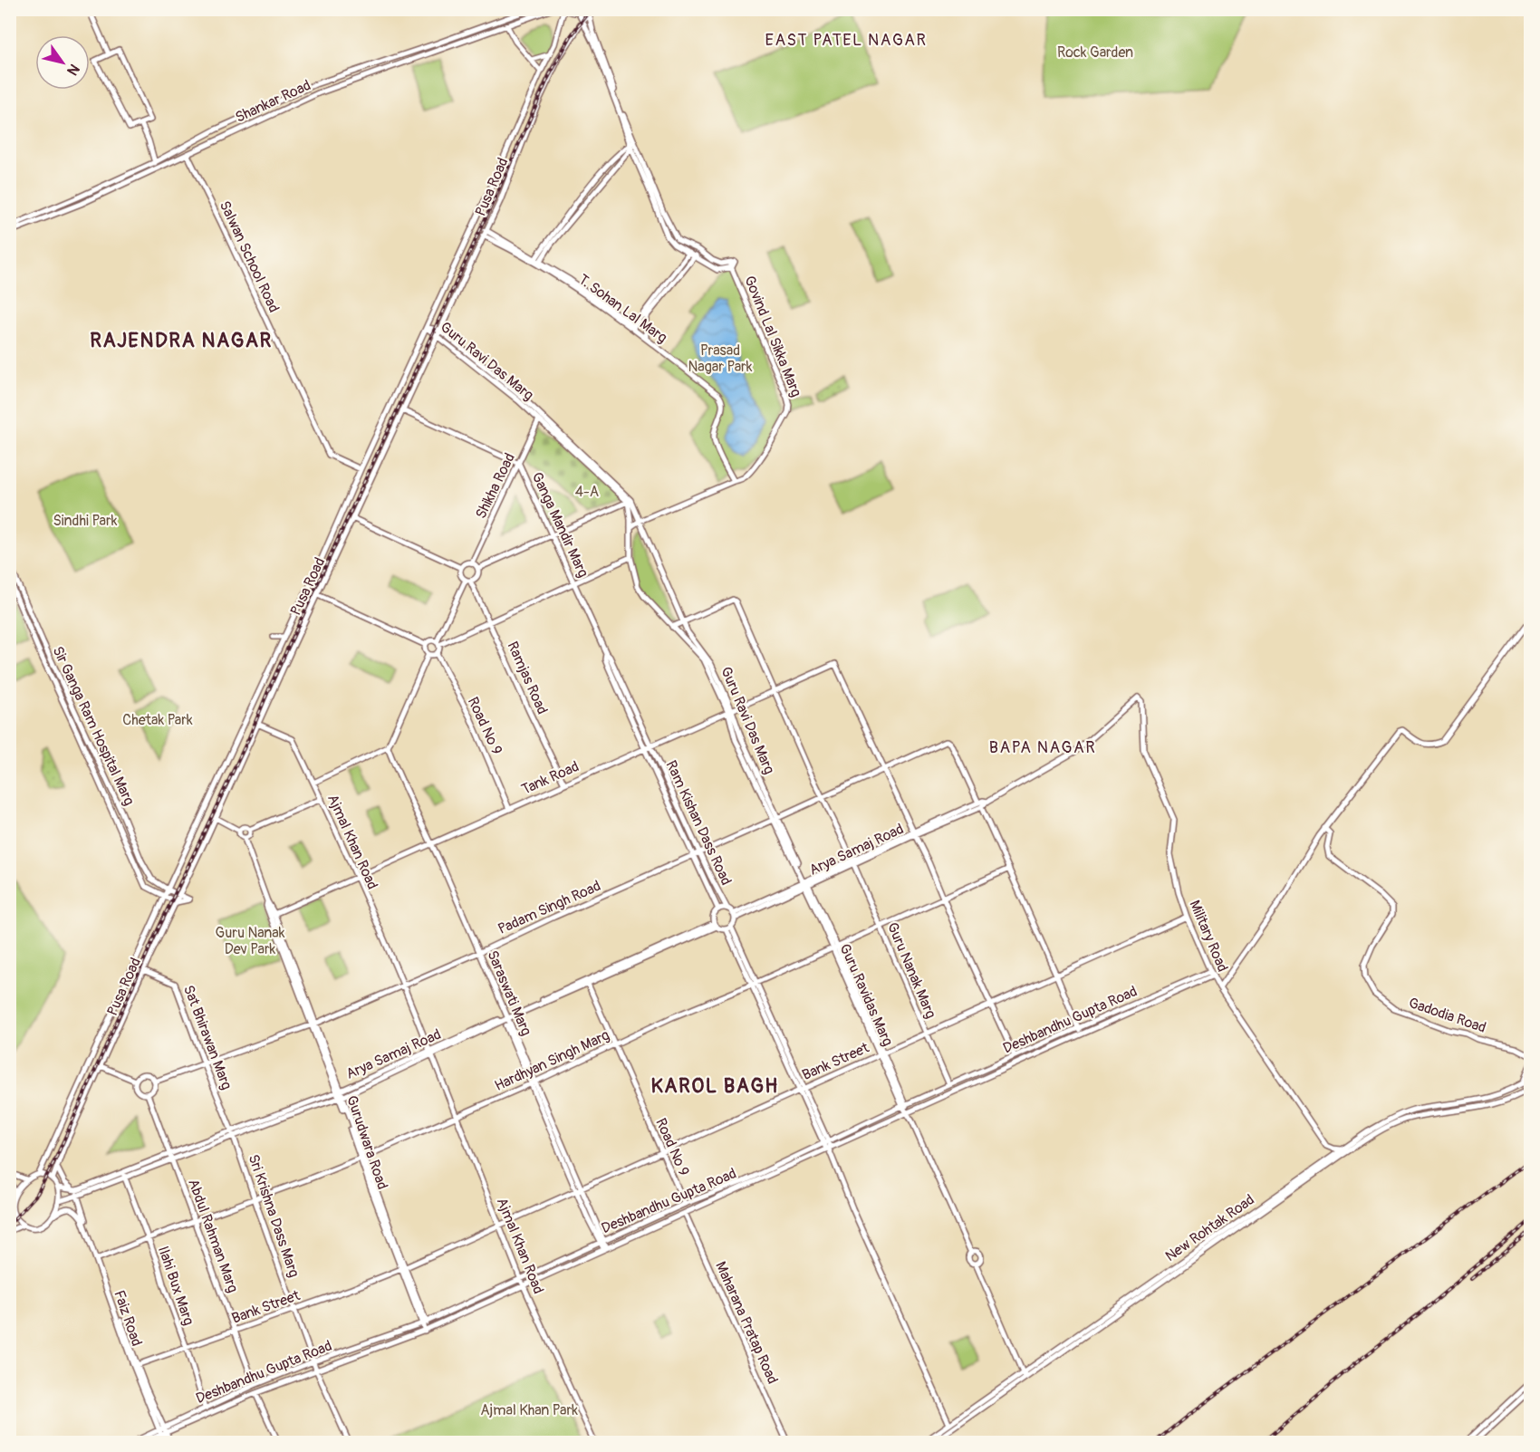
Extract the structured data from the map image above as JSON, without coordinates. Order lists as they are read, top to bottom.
{
  "streets": {
    "street": [
      "Shankar Road",
      "Pusa Road",
      "Salwan School Road",
      "T. Sohan Lal Marg",
      "Govind Lal Sikka Marg",
      "Guru Ravi Das Marg",
      "Shikha Road",
      "Ganga Mandir Marg",
      "Ramjas Road",
      "Sir Ganga Ram Hospital Marg",
      "Road No 9",
      "Tank Road",
      "Ram Kishan Dass Road",
      "Ajmal Khan Road",
      "Arya Samaj Road",
      "Padam Singh Road",
      "Military Road",
      "Guru Nanak Marg",
      "Saraswati Marg",
      "Guru Ravidas Marg",
      "Gadodia Road",
      "Deshbandhu Gupta Road",
      "Sat Bhirawan Marg",
      "Hardhyan Singh Marg",
      "Bank Street",
      "Gurudwara Road",
      "Sri Krishna Dass Marg",
      "New Rohtak Road",
      "Abdul Rahman Marg",
      "Ilahi Bux Marg",
      "Faiz Road",
      "Maharana Pratap Road"
    ]
  },
  "crossings": [
    ["Shankar Road", "Salwan School Road"],
    ["Pusa Road", "Salwan School Road"],
    ["Pusa Road", "T. Sohan Lal Marg"],
    ["Pusa Road", "Govind Lal Sikka Marg"],
    ["Pusa Road", "Guru Ravi Das Marg"],
    ["Pusa Road", "Ganga Mandir Marg"],
    ["Pusa Road", "Sir Ganga Ram Hospital Marg"],
    ["Pusa Road", "Ajmal Khan Road"],
    ["Pusa Road", "Sat Bhirawan Marg"],
    ["Pusa Road", "Faiz Road"],
    ["T. Sohan Lal Marg", "Govind Lal Sikka Marg"],
    ["Govind Lal Sikka Marg", "Guru Ravi Das Marg"],
    ["Guru Ravi Das Marg", "Shikha Road"],
    ["Guru Ravi Das Marg", "Tank Road"],
    ["Guru Ravi Das Marg", "Arya Samaj Road"],
    ["Guru Ravi Das Marg", "Padam Singh Road"],
    ["Guru Ravi Das Marg", "Guru Nanak Marg"],
    ["Guru Ravi Das Marg", "Guru Ravidas Marg"],
    ["Shikha Road", "Ganga Mandir Marg"],
    ["Shikha Road", "Ramjas Road"],
    ["Ganga Mandir Marg", "Tank Road"],
    ["Ganga Mandir Marg", "Ram Kishan Dass Road"],
    ["Ramjas Road", "Tank Road"],
    ["Road No 9", "Tank Road"],
    ["Road No 9", "Arya Samaj Road"],
    ["Road No 9", "Deshbandhu Gupta Road"],
    ["Road No 9", "Hardhyan Singh Marg"],
    ["Road No 9", "Bank Street"],
    ["Tank Road", "Ram Kishan Dass Road"],
    ["Tank Road", "Ajmal Khan Road"],
    ["Tank Road", "Padam Singh Road"],
    ["Tank Road", "Guru Nanak Marg"],
    ["Tank Road", "Saraswati Marg"],
    ["Tank Road", "Gurudwara Road"],
    ["Ram Kishan Dass Road", "Arya Samaj Road"],
    ["Ram Kishan Dass Road", "Padam Singh Road"],
    ["Ajmal Khan Road", "Arya Samaj Road"],
    ["Ajmal Khan Road", "Padam Singh Road"],
    ["Ajmal Khan Road", "Deshbandhu Gupta Road"],
    ["Ajmal Khan Road", "Hardhyan Singh Marg"],
    ["Ajmal Khan Road", "Bank Street"],
    ["Arya Samaj Road", "Padam Singh Road"],
    ["Arya Samaj Road", "Military Road"],
    ["Arya Samaj Road", "Guru Nanak Marg"],
    ["Arya Samaj Road", "Saraswati Marg"],
    ["Arya Samaj Road", "Guru Ravidas Marg"],
    ["Arya Samaj Road", "Sat Bhirawan Marg"],
    ["Arya Samaj Road", "Gurudwara Road"],
    ["Arya Samaj Road", "Sri Krishna Dass Marg"],
    ["Arya Samaj Road", "Abdul Rahman Marg"],
    ["Arya Samaj Road", "Ilahi Bux Marg"],
    ["Padam Singh Road", "Guru Nanak Marg"],
    ["Padam Singh Road", "Saraswati Marg"],
    ["Padam Singh Road", "Sat Bhirawan Marg"],
    ["Padam Singh Road", "Gurudwara Road"],
    ["Padam Singh Road", "Abdul Rahman Marg"],
    ["Military Road", "Deshbandhu Gupta Road"],
    ["Military Road", "Bank Street"],
    ["Military Road", "New Rohtak Road"],
    ["Guru Nanak Marg", "Deshbandhu Gupta Road"],
    ["Guru Nanak Marg", "Hardhyan Singh Marg"],
    ["Guru Nanak Marg", "Bank Street"],
    ["Saraswati Marg", "Deshbandhu Gupta Road"],
    ["Saraswati Marg", "Hardhyan Singh Marg"],
    ["Saraswati Marg", "Bank Street"],
    ["Guru Ravidas Marg", "Deshbandhu Gupta Road"],
    ["Guru Ravidas Marg", "Hardhyan Singh Marg"],
    ["Guru Ravidas Marg", "Bank Street"],
    ["Deshbandhu Gupta Road", "Gurudwara Road"],
    ["Deshbandhu Gupta Road", "Sri Krishna Dass Marg"],
    ["Deshbandhu Gupta Road", "Abdul Rahman Marg"],
    ["Deshbandhu Gupta Road", "Ilahi Bux Marg"],
    ["Deshbandhu Gupta Road", "Faiz Road"],
    ["Deshbandhu Gupta Road", "Maharana Pratap Road"],
    ["Sat Bhirawan Marg", "Sri Krishna Dass Marg"],
    ["Hardhyan Singh Marg", "Gurudwara Road"],
    ["Hardhyan Singh Marg", "Sri Krishna Dass Marg"],
    ["Hardhyan Singh Marg", "Abdul Rahman Marg"],
    ["Hardhyan Singh Marg", "Ilahi Bux Marg"],
    ["Bank Street", "Gurudwara Road"],
    ["Bank Street", "Sri Krishna Dass Marg"],
    ["Bank Street", "Abdul Rahman Marg"],
    ["Bank Street", "Ilahi Bux Marg"]
  ],
  "districts": [
    "EAST PATEL NAGAR",
    "RAJENDRA NAGAR",
    "BAPA NAGAR",
    "KAROL BAGH"
  ],
  "parks": [
    "Rock Garden",
    "Prasad Nagar Park",
    "4-A",
    "Sindhi Park",
    "Chetak Park",
    "Guru Nanak Dev Park",
    "Ajmal Khan Park"
  ],
  "north": "bottom right"
}
